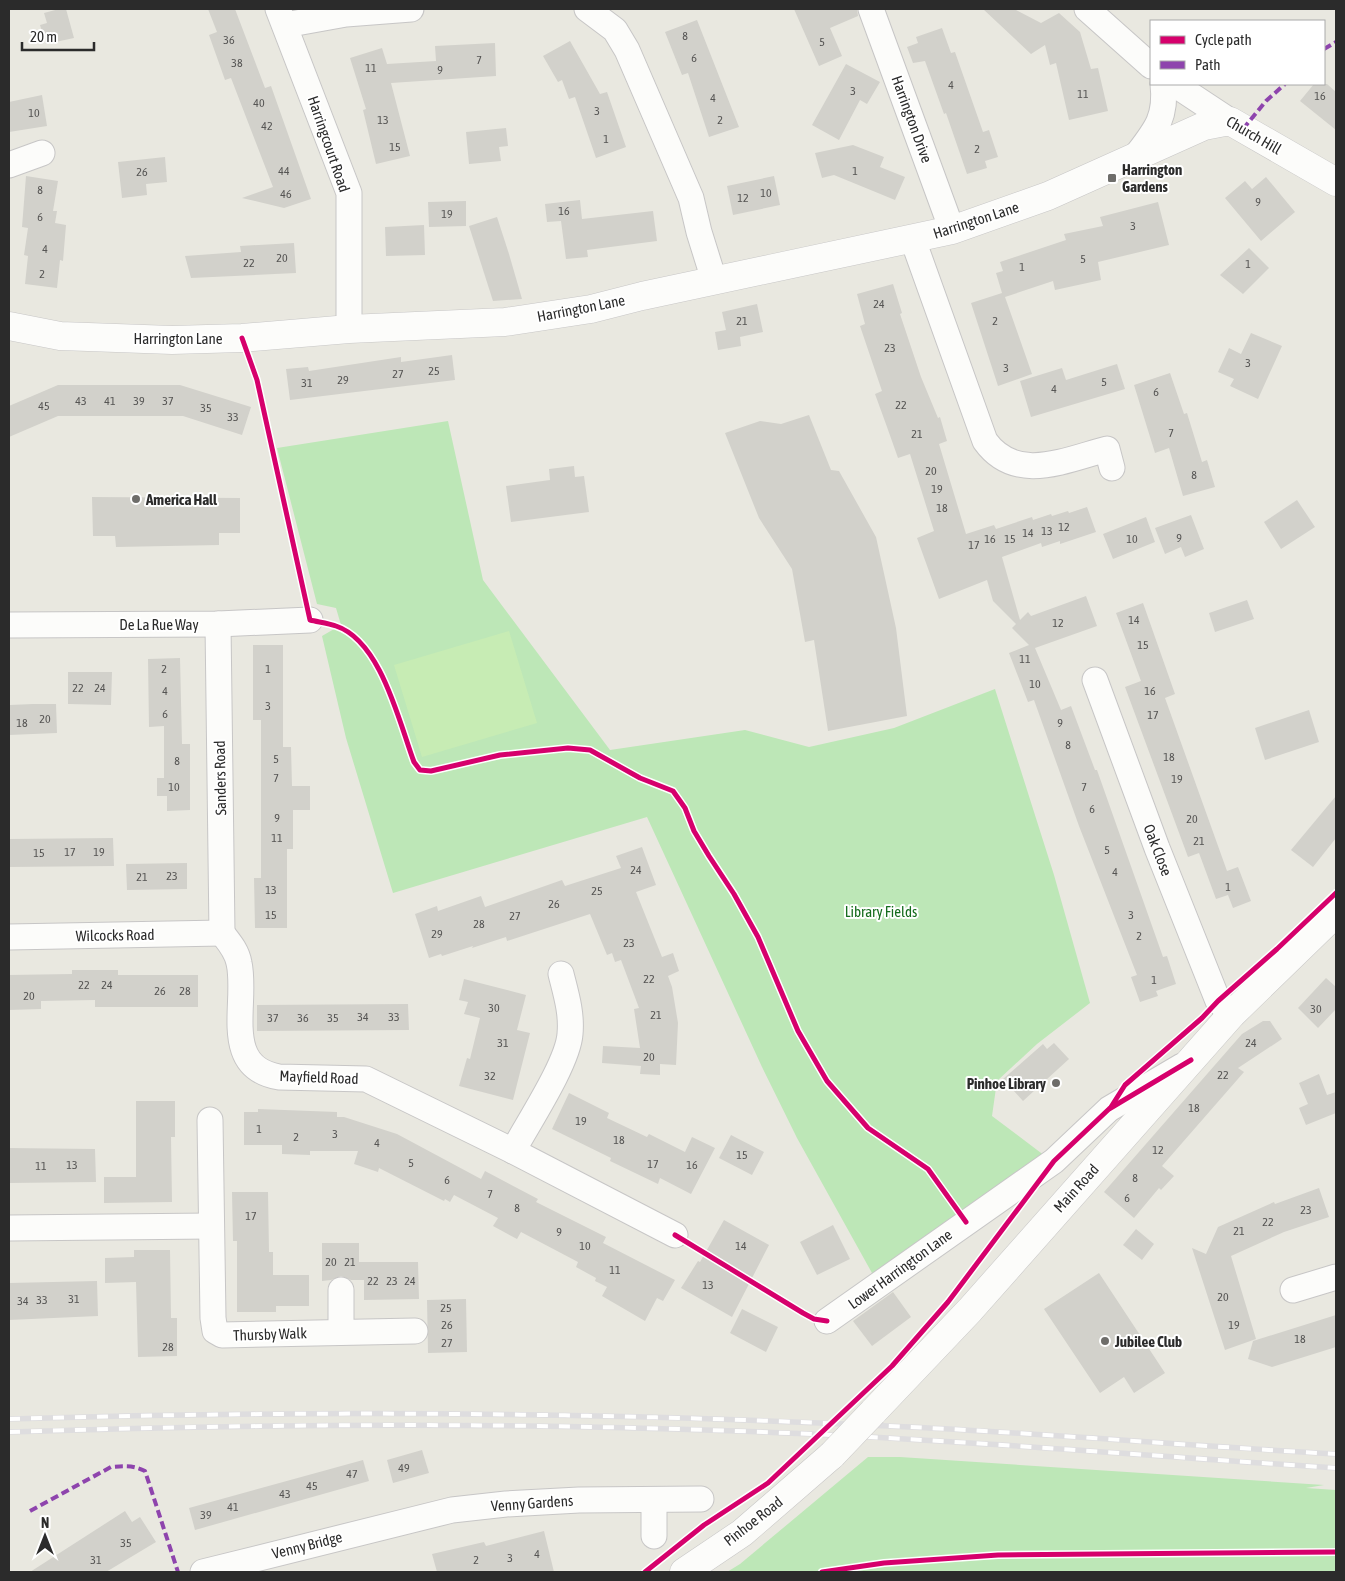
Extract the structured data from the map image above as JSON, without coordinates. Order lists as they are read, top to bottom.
{
  "streets": {
    "street": [
      "Harrington Drive",
      "Church Hill",
      "Harringcourt Road",
      "Harrington Lane",
      "De La Rue Way",
      "Sanders Road",
      "Oak Close",
      "Wilcocks Road",
      "Mayfield Road",
      "Main Road",
      "Lower Harrington Lane",
      "Thursby Walk",
      "Venny Gardens",
      "Pinhoe Road",
      "Venny Bridge"
    ]
  },
  "crossings": [
    ["Harrington Drive", "Harrington Lane"],
    ["Church Hill", "Harrington Lane"],
    ["Harringcourt Road", "Harrington Lane"],
    ["De La Rue Way", "Sanders Road"],
    ["Sanders Road", "Wilcocks Road"],
    ["Sanders Road", "Mayfield Road"],
    ["Oak Close", "Main Road"],
    ["Wilcocks Road", "Mayfield Road"],
    ["Main Road", "Lower Harrington Lane"],
    ["Main Road", "Pinhoe Road"],
    ["Venny Gardens", "Venny Bridge"]
  ],
  "parks": ["Library Fields"],
  "places": {
    "transit": ["Harrington Gardens"],
    "other": ["America Hall", "Pinhoe Library", "Jubilee Club"]
  },
  "house_numbers": [
    "8",
    "36",
    "5",
    "6",
    "7",
    "38",
    "11",
    "9",
    "4",
    "3",
    "11",
    "16",
    "4",
    "40",
    "3",
    "10",
    "13",
    "2",
    "42",
    "1",
    "15",
    "2",
    "44",
    "1",
    "26",
    "8",
    "10",
    "46",
    "12",
    "9",
    "16",
    "19",
    "6",
    "3",
    "4",
    "20",
    "5",
    "22",
    "1",
    "1",
    "2",
    "24",
    "21",
    "2",
    "23",
    "3",
    "3",
    "25",
    "27",
    "29",
    "5",
    "31",
    "4",
    "6",
    "43",
    "41",
    "39",
    "37",
    "22",
    "45",
    "35",
    "33",
    "7",
    "21",
    "20",
    "8",
    "19",
    "18",
    "12",
    "13",
    "14",
    "9",
    "16",
    "15",
    "10",
    "17",
    "14",
    "12",
    "15",
    "11",
    "2",
    "1",
    "10",
    "22",
    "24",
    "4",
    "16",
    "3",
    "6",
    "17",
    "20",
    "18",
    "9",
    "8",
    "18",
    "5",
    "8",
    "7",
    "19",
    "10",
    "7",
    "6",
    "9",
    "20",
    "11",
    "21",
    "5",
    "17",
    "19",
    "15",
    "24",
    "4",
    "23",
    "21",
    "1",
    "13",
    "25",
    "26",
    "15",
    "3",
    "27",
    "28",
    "29",
    "2",
    "23",
    "22",
    "1",
    "22",
    "24",
    "26",
    "28",
    "20",
    "30",
    "30",
    "21",
    "34",
    "33",
    "37",
    "36",
    "35",
    "31",
    "24",
    "20",
    "22",
    "32",
    "18",
    "19",
    "1",
    "3",
    "2",
    "18",
    "4",
    "12",
    "15",
    "5",
    "17",
    "13",
    "16",
    "11",
    "8",
    "6",
    "7",
    "6",
    "8",
    "23",
    "17",
    "22",
    "21",
    "9",
    "10",
    "14",
    "20",
    "21",
    "11",
    "22",
    "23",
    "24",
    "13",
    "20",
    "31",
    "33",
    "34",
    "25",
    "26",
    "19",
    "18",
    "27",
    "28",
    "49",
    "47",
    "45",
    "43",
    "41",
    "39",
    "35",
    "4",
    "3",
    "31",
    "2"
  ],
  "legend": ["Cycle path", "Path"],
  "scale_bar": "20 m",
  "north": "top"
}
